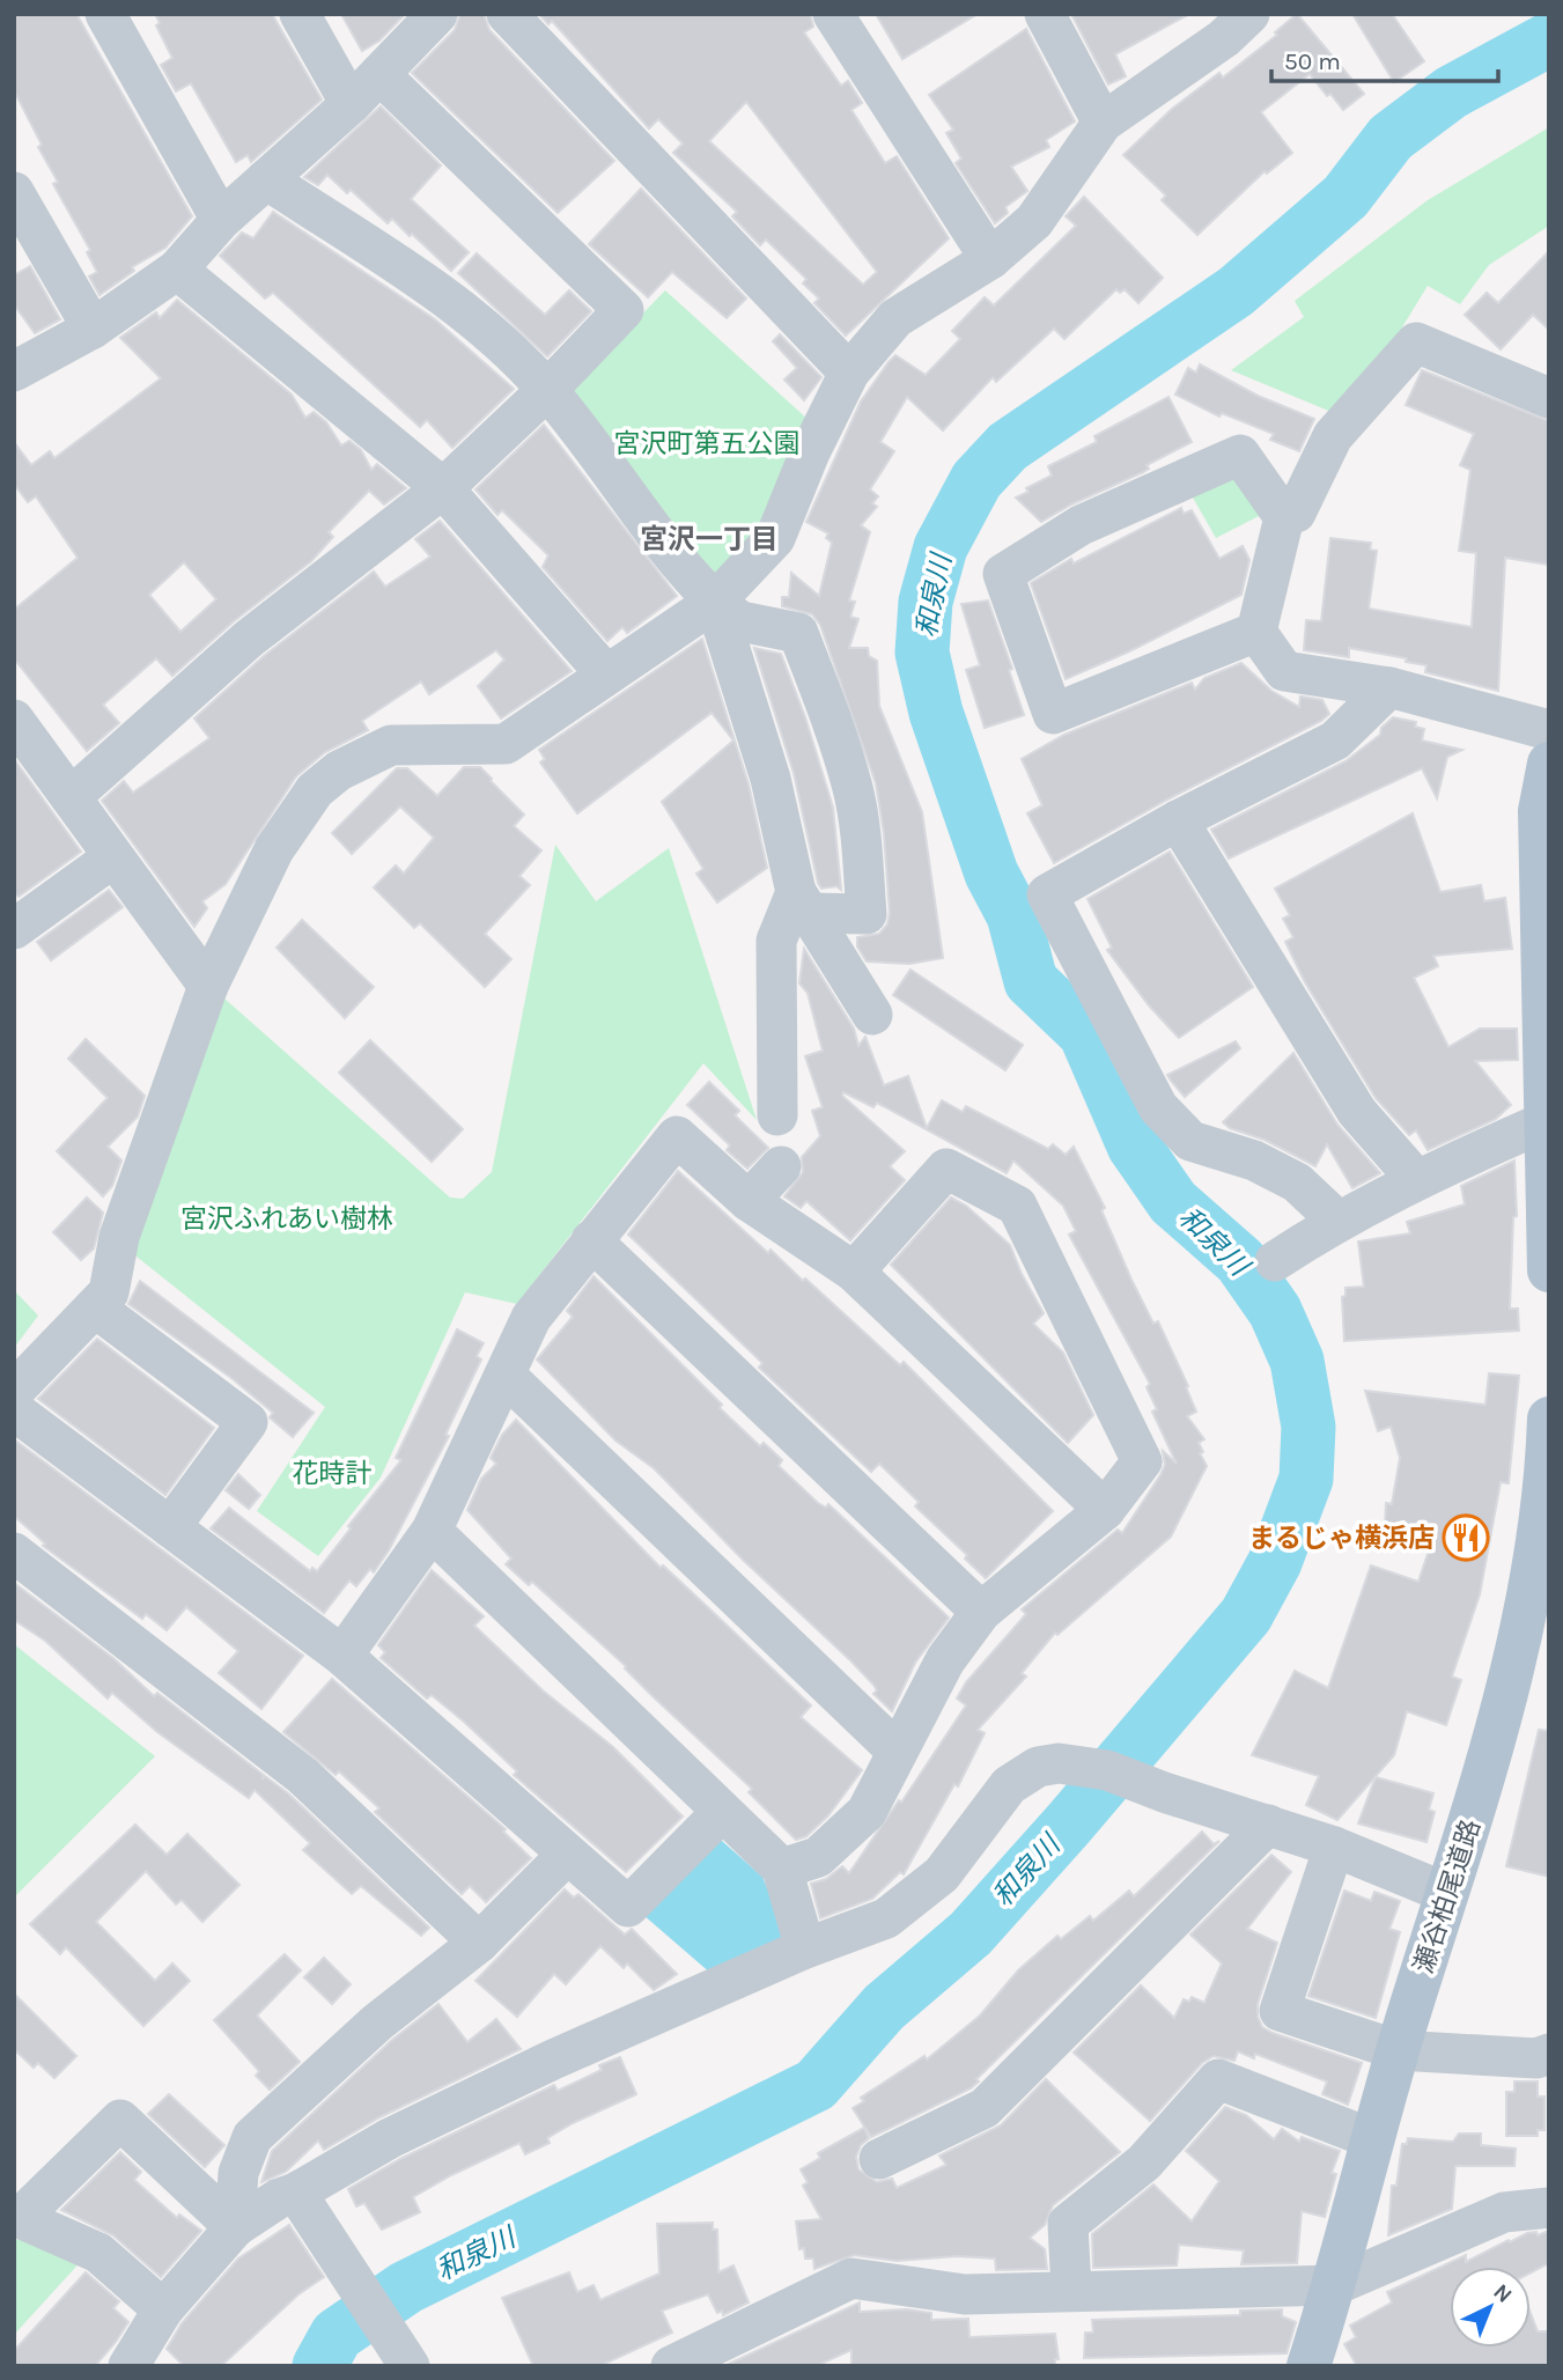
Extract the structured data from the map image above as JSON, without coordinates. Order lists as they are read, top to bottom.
{
  "streets": {
    "main road": ["瀬谷柏尾道路"]
  },
  "districts": ["宮沢一丁目"],
  "water": ["和泉川"],
  "parks": ["宮沢町第五公園", "宮沢ふれあい樹林", "花時計"],
  "places": {
    "restaurant": ["まるじゃ横浜店"]
  },
  "scale_bar": "50 m",
  "north": "top right"
}
